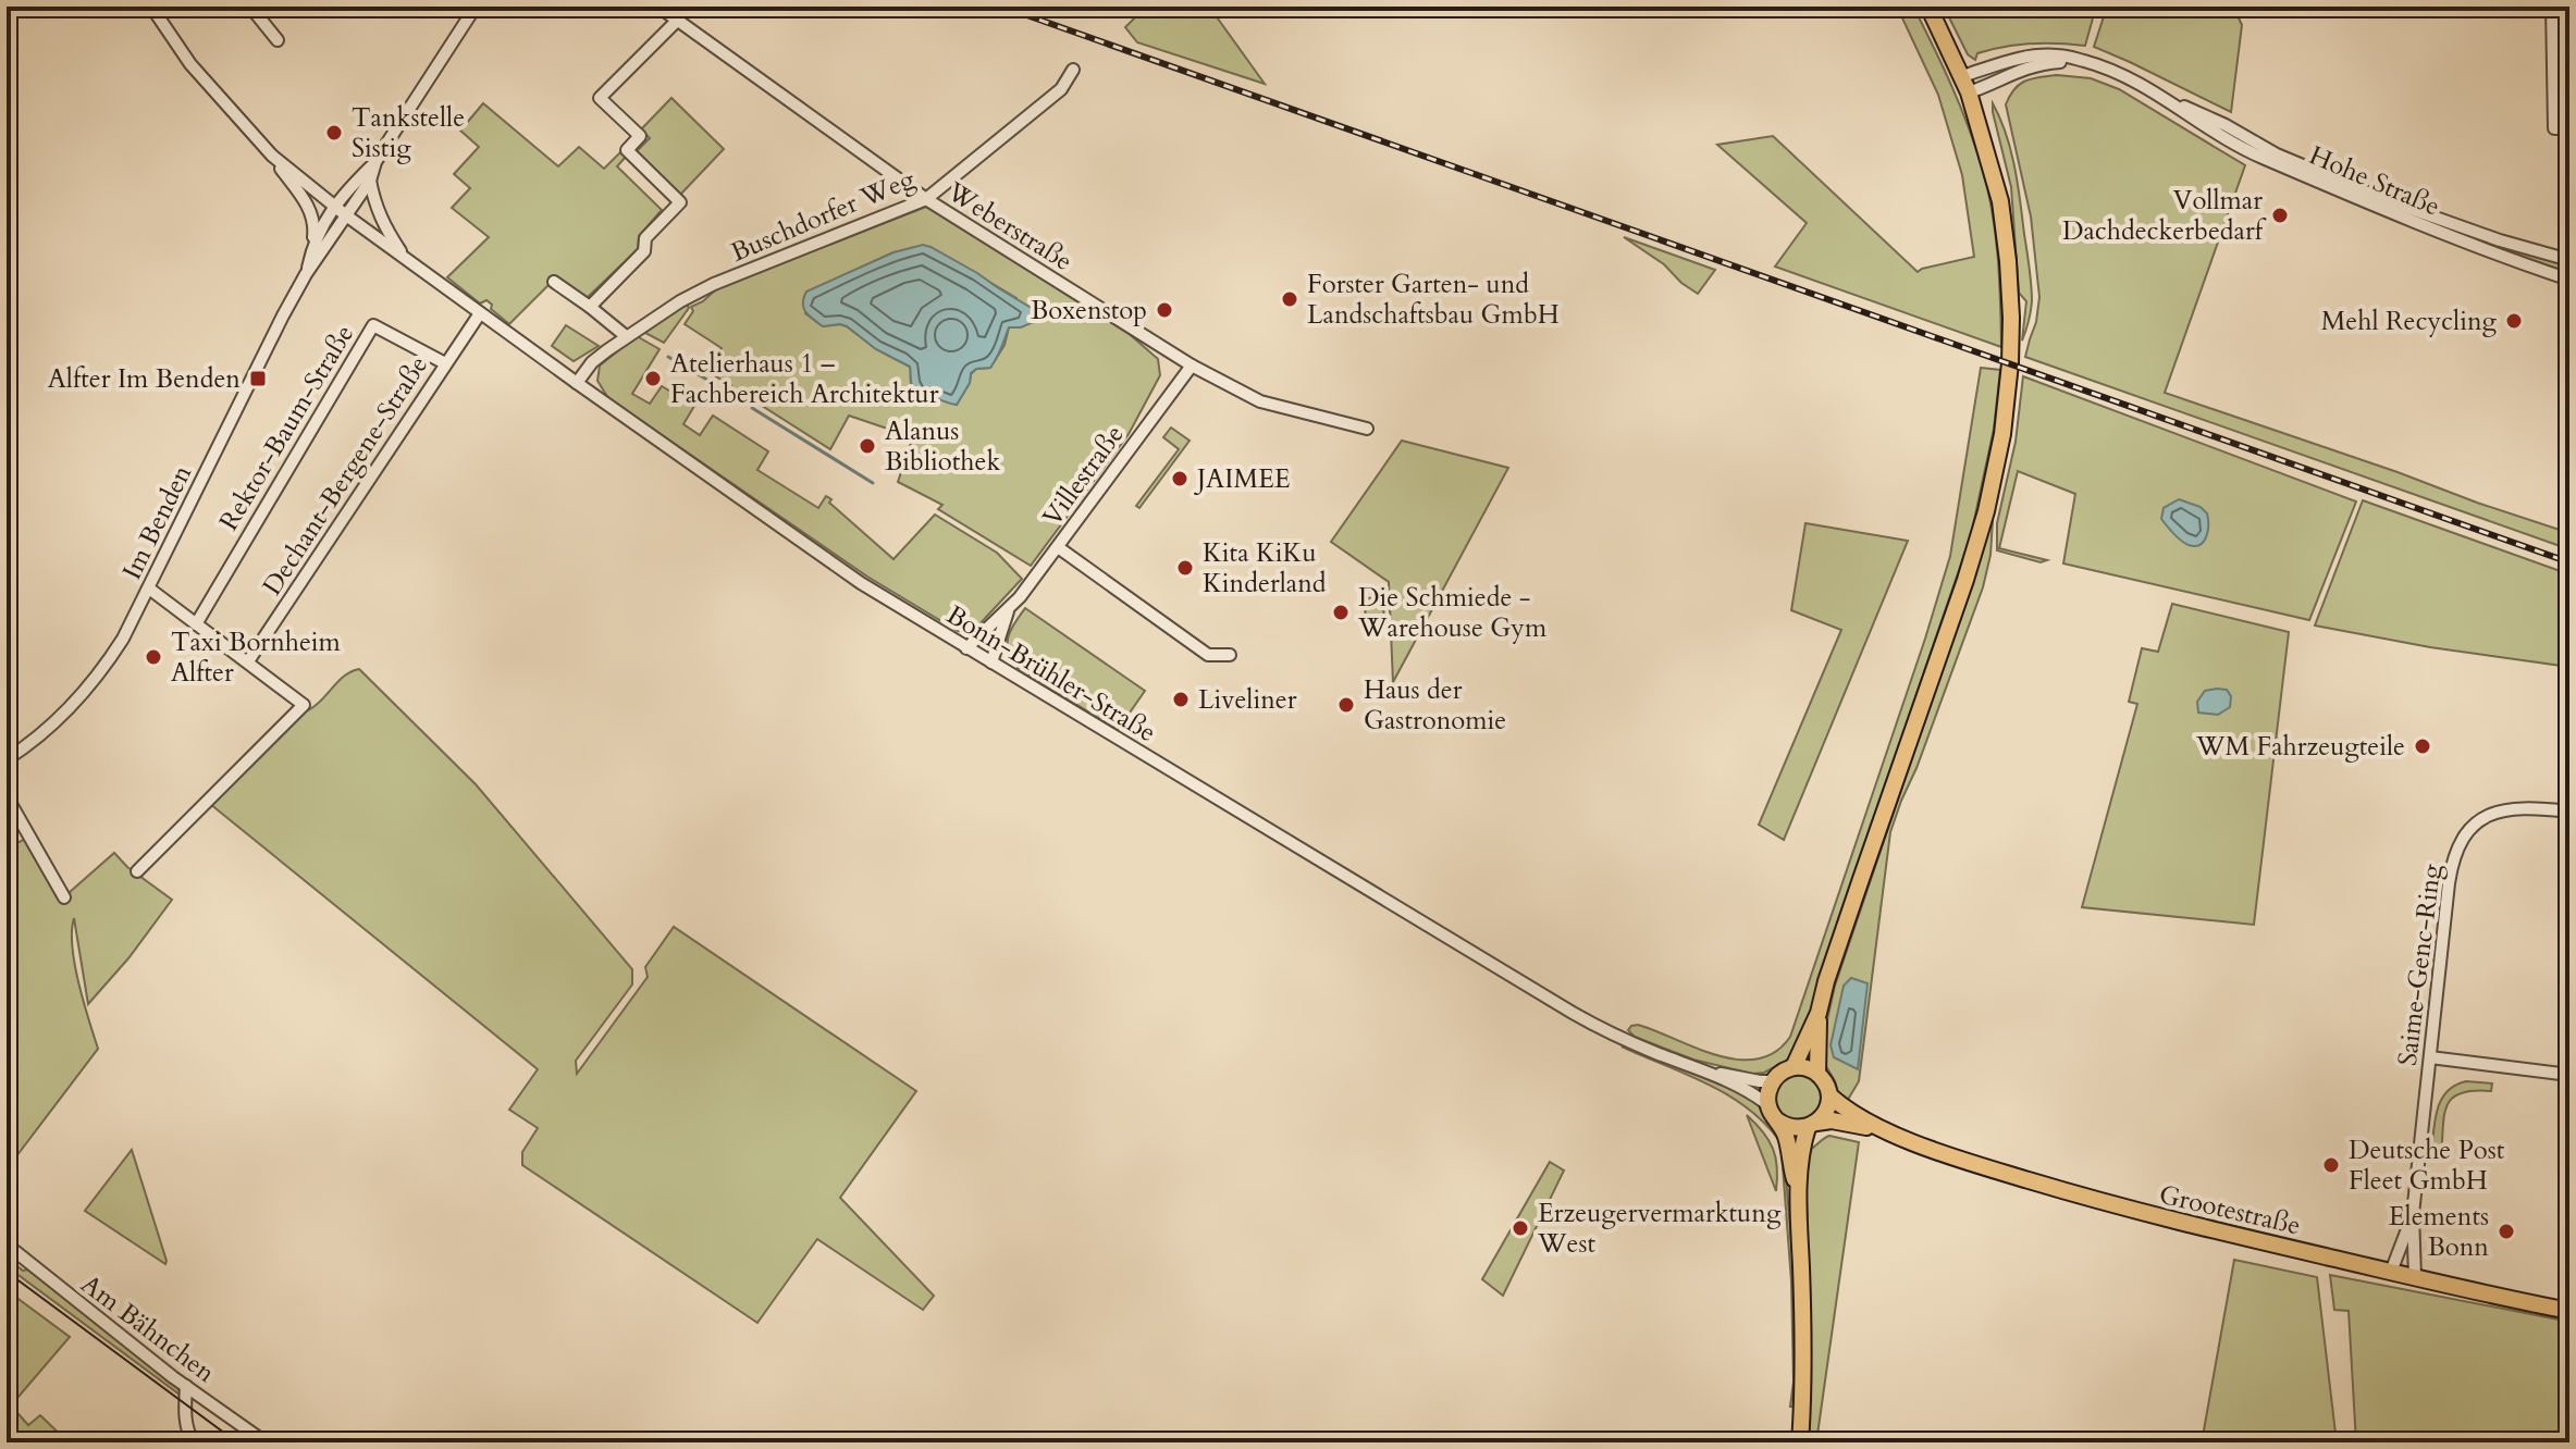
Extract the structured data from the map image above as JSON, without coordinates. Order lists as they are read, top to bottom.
{
  "streets": {
    "main road": ["Grootestraße"],
    "street": [
      "Hohe Straße",
      "Buschdorfer Weg",
      "Weberstraße",
      "Rektor-Baum-Straße",
      "Dechant-Bergene-Straße",
      "Villestraße",
      "Im Benden",
      "Bonn-Brühler-Straße",
      "Saime-Genc-Ring",
      "Am Bähnchen"
    ]
  },
  "crossings": [
    ["Buschdorfer Weg", "Weberstraße"],
    ["Buschdorfer Weg", "Bonn-Brühler-Straße"],
    ["Weberstraße", "Villestraße"],
    ["Rektor-Baum-Straße", "Dechant-Bergene-Straße"],
    ["Dechant-Bergene-Straße", "Bonn-Brühler-Straße"],
    ["Villestraße", "Bonn-Brühler-Straße"],
    ["Im Benden", "Bonn-Brühler-Straße"],
    ["Bonn-Brühler-Straße", "Grootestraße"],
    ["Saime-Genc-Ring", "Grootestraße"]
  ],
  "places": {
    "other": [
      "Tankstelle Sistig",
      "Vollmar Dachdeckerbedarf",
      "Forster Garten- und Landschaftsbau GmbH",
      "Boxenstop",
      "Mehl Recycling",
      "Atelierhaus 1 – Fachbereich Architektur",
      "Alanus Bibliothek",
      "JAIMEE",
      "Kita KiKu Kinderland",
      "Die Schmiede - Warehouse Gym",
      "Taxi Bornheim Alfter",
      "Liveliner",
      "Haus der Gastronomie",
      "WM Fahrzeugteile",
      "Deutsche Post Fleet GmbH",
      "Erzeugervermarktung West",
      "Elements Bonn"
    ],
    "transit": ["Alfter Im Benden"]
  }
}
